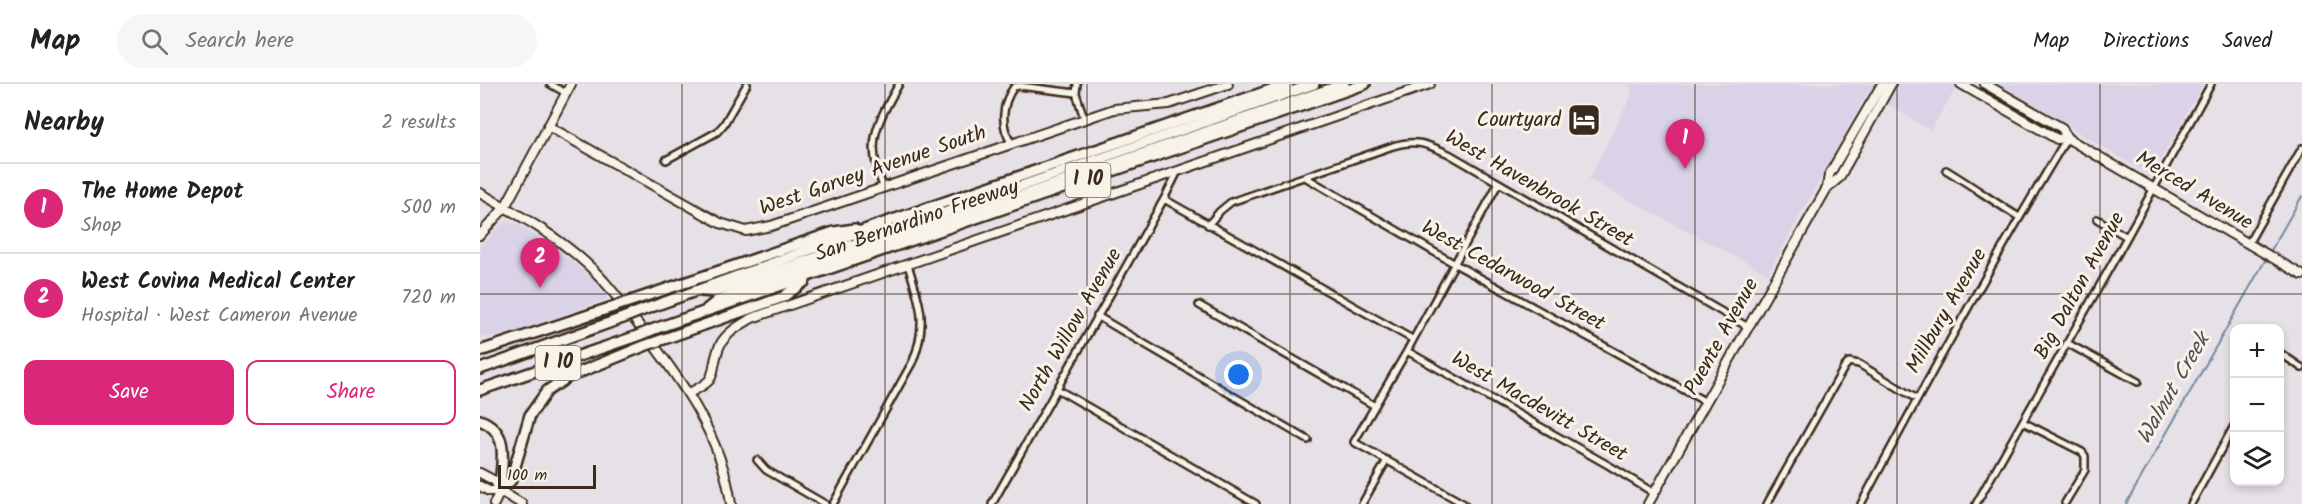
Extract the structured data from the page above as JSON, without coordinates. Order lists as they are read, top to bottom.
{
  "streets": {
    "highway": ["I 10", "San Bernardino Freeway"],
    "street": [
      "West Garvey Avenue South",
      "West Havenbrook Street",
      "Merced Avenue",
      "West Cedarwood Street",
      "Big Dalton Avenue",
      "Millbury Avenue",
      "North Willow Avenue",
      "Puente Avenue",
      "West Macdevitt Street"
    ]
  },
  "crossings": [
    ["West Havenbrook Street", "West Cedarwood Street"],
    ["West Havenbrook Street", "Puente Avenue"],
    ["Merced Avenue", "Big Dalton Avenue"],
    ["Merced Avenue", "Millbury Avenue"],
    ["West Cedarwood Street", "Puente Avenue"],
    ["Puente Avenue", "West Macdevitt Street"]
  ],
  "water": ["Walnut Creek"],
  "places": {
    "hotel": ["Courtyard"]
  },
  "scale_bar": "100 m",
  "page": {
    "header": "Map",
    "search": "Search here",
    "nav": ["Map", "Directions", "Saved"],
    "heading": ["Nearby", "2 results"],
    "pins": ["1", "2"],
    "list": [
      {
        "mark": "1",
        "name": "The Home Depot",
        "note": "Shop",
        "value": "500 m"
      },
      {
        "mark": "2",
        "name": "West Covina Medical Center",
        "note": "Hospital · West Cameron Avenue",
        "value": "720 m"
      }
    ],
    "map_buttons": ["+", "−"],
    "buttons": ["Save", "Share"],
    "scale": "100 m"
  }
}
